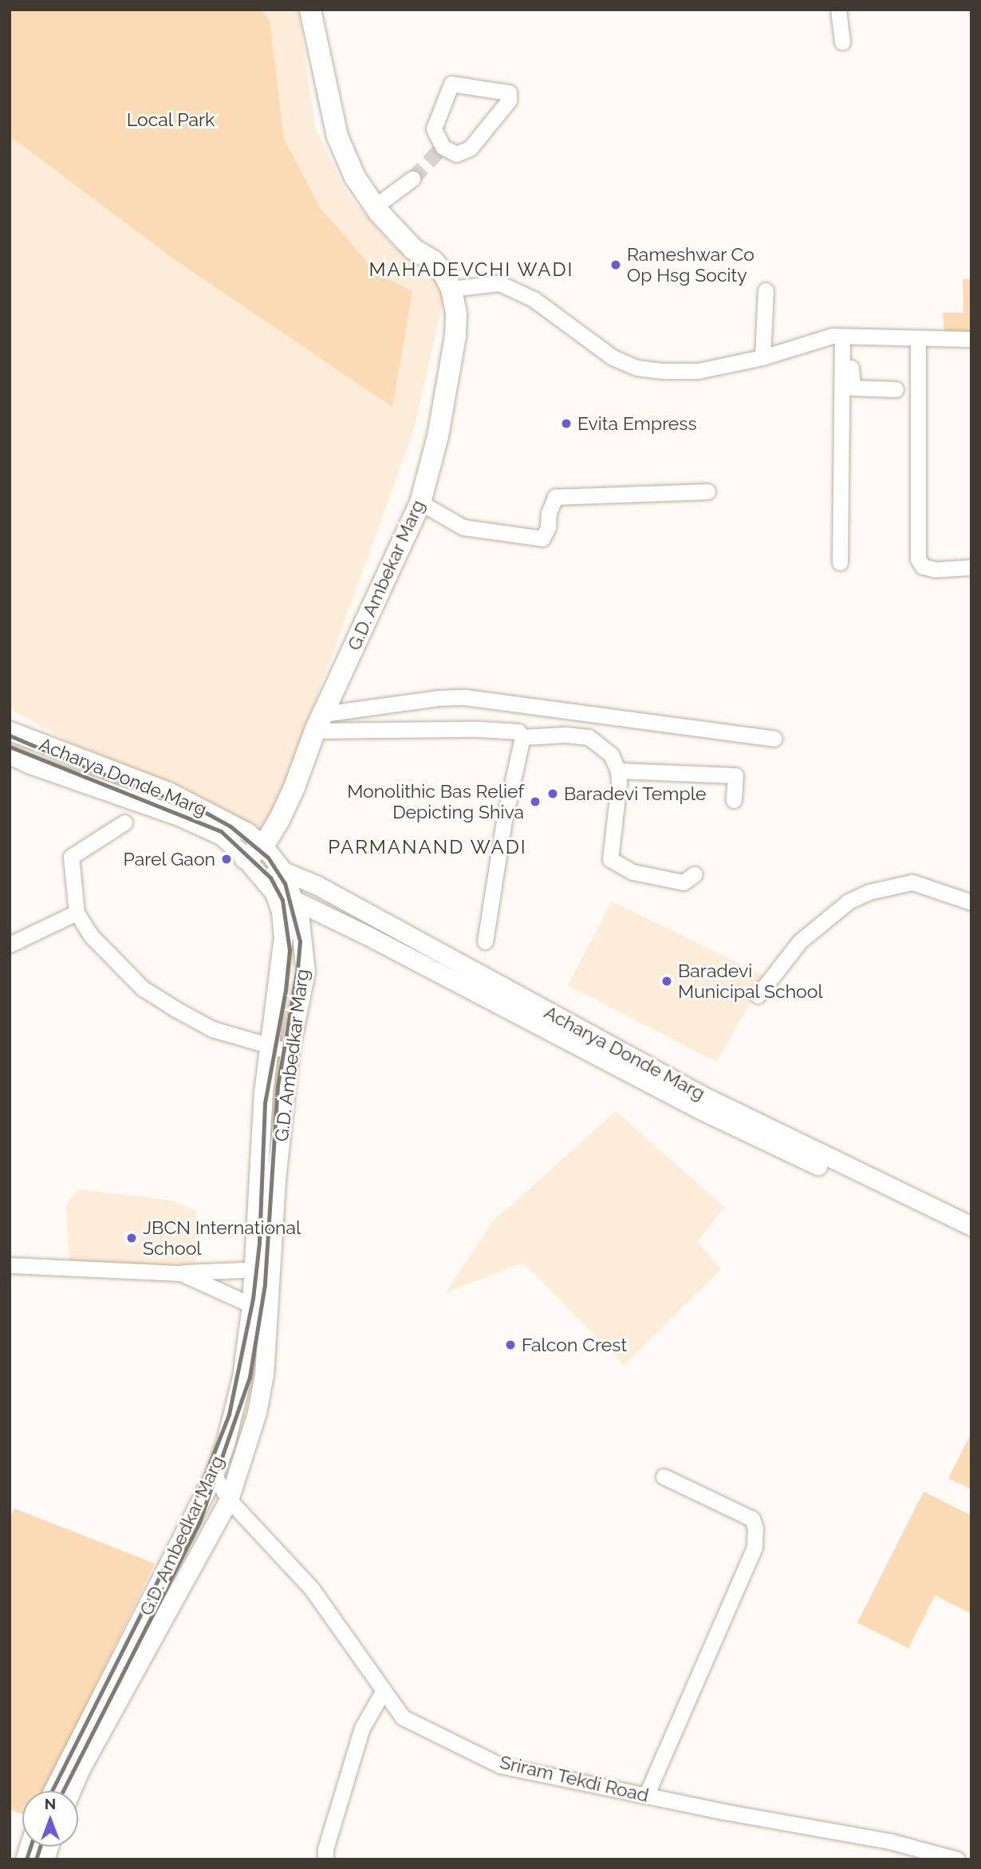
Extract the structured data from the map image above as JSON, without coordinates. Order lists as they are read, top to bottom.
{
  "streets": {
    "main road": ["G.D. Ambekar Marg"],
    "street": ["Acharya Donde Marg", "G.D. Ambedkar Marg", "Sriram Tekdi Road"]
  },
  "crossings": [
    ["G.D. Ambekar Marg", "Acharya Donde Marg"],
    ["Acharya Donde Marg", "G.D. Ambedkar Marg"],
    ["G.D. Ambedkar Marg", "Sriram Tekdi Road"]
  ],
  "districts": ["MAHADEVCHI WADI", "PARMANAND WADI"],
  "parks": ["Local Park"],
  "places": [
    "Rameshwar Co Op Hsg Socity",
    "Evita Empress",
    "Baradevi Temple",
    "Monolithic Bas Relief Depicting Shiva",
    "Parel Gaon",
    "Baradevi Municipal School",
    "JBCN International School",
    "Falcon Crest"
  ],
  "north": "top"
}
